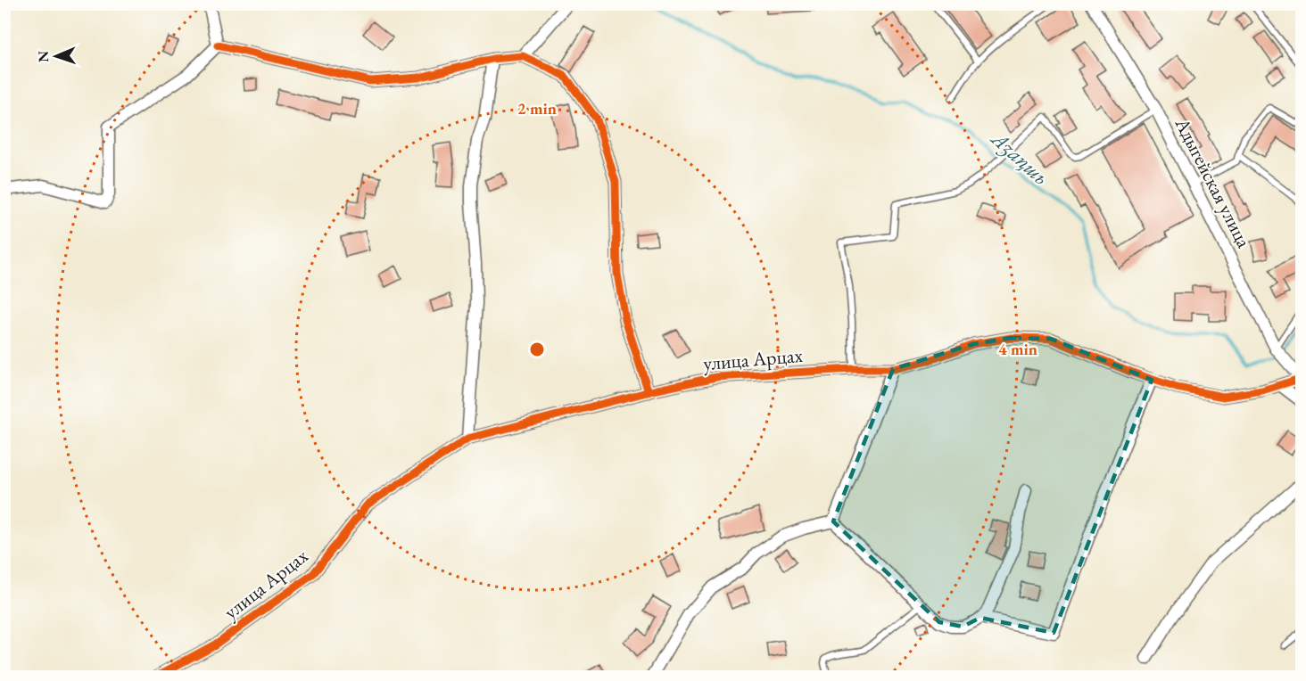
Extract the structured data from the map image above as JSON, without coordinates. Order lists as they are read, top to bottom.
{
  "streets": {
    "street": ["Адыгейская улица", "улица Арцах"]
  },
  "crossings": [
    ["Адыгейская улица", "улица Арцах"]
  ],
  "water": ["Аӡаԥшь"],
  "north": "left",
  "rings": ["2 min", "4 min"]
}
